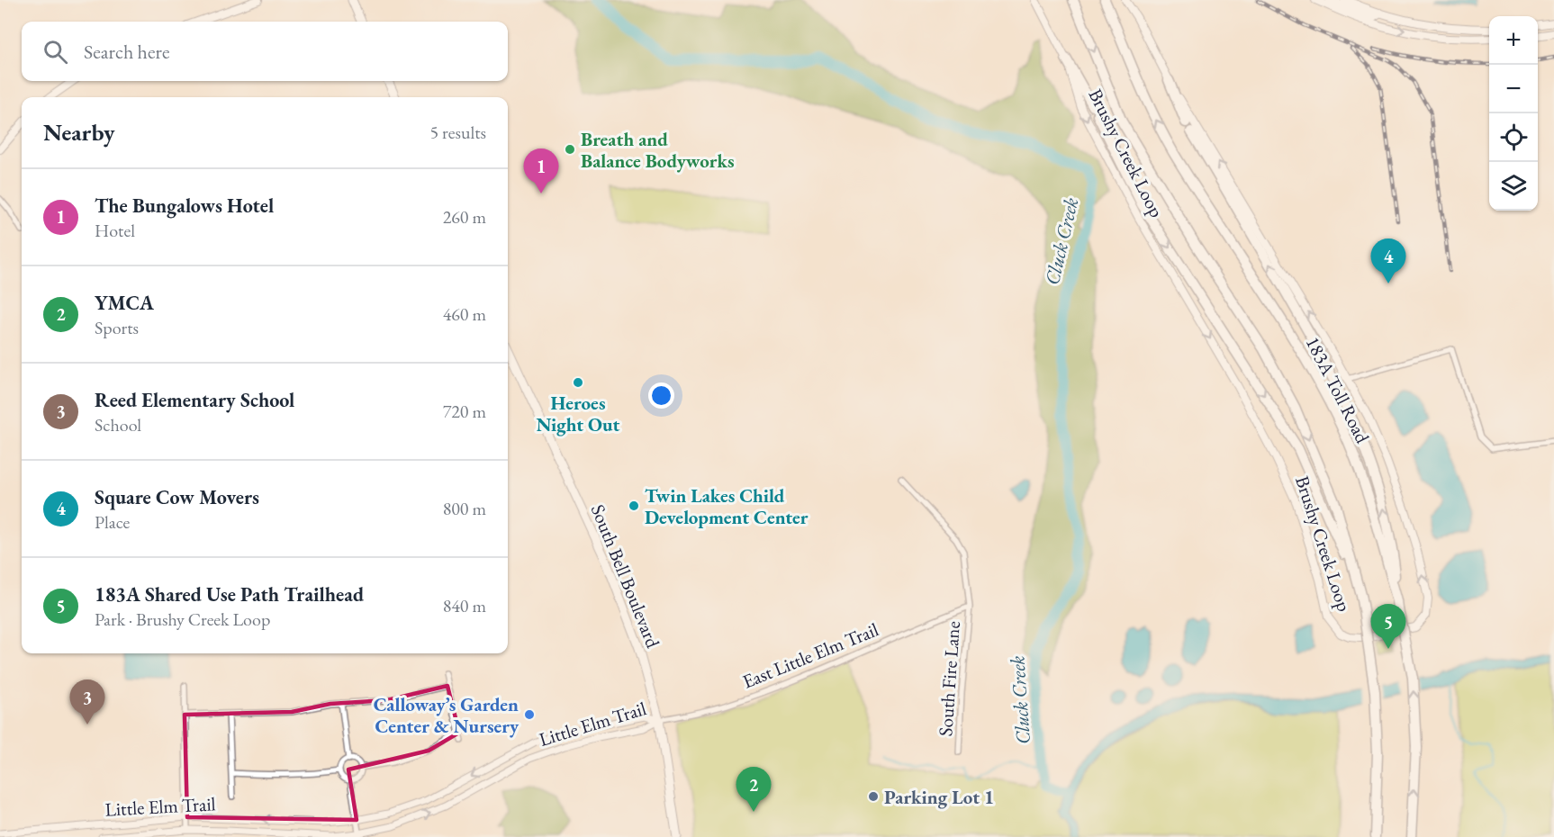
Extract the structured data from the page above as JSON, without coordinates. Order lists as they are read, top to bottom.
{
  "streets": {
    "highway": ["183A Toll Road"],
    "main road": ["Brushy Creek Loop", "South Bell Boulevard"],
    "street": ["East Little Elm Trail", "South Fire Lane", "Little Elm Trail"]
  },
  "crossings": [
    ["South Bell Boulevard", "East Little Elm Trail"],
    ["South Bell Boulevard", "Little Elm Trail"],
    ["East Little Elm Trail", "South Fire Lane"],
    ["East Little Elm Trail", "Little Elm Trail"]
  ],
  "water": ["Cluck Creek"],
  "places": [
    "Breath and Balance Bodyworks",
    "Heroes Night Out",
    "Twin Lakes Child Development Center",
    "Calloway’s Garden Center & Nursery",
    "Parking Lot 1"
  ],
  "page": {
    "map_buttons": ["+", "−"],
    "search": "Search here",
    "heading": ["Nearby", "5 results"],
    "pins": [
      "1",
      "4",
      "5",
      "3",
      "2"
    ],
    "list": [
      {
        "mark": "1",
        "name": "The Bungalows Hotel",
        "note": "Hotel",
        "value": "260 m"
      },
      {
        "mark": "2",
        "name": "YMCA",
        "note": "Sports",
        "value": "460 m"
      },
      {
        "mark": "3",
        "name": "Reed Elementary School",
        "note": "School",
        "value": "720 m"
      },
      {
        "mark": "4",
        "name": "Square Cow Movers",
        "note": "Place",
        "value": "800 m"
      },
      {
        "mark": "5",
        "name": "183A Shared Use Path Trailhead",
        "note": "Park · Brushy Creek Loop",
        "value": "840 m"
      }
    ]
  }
}
